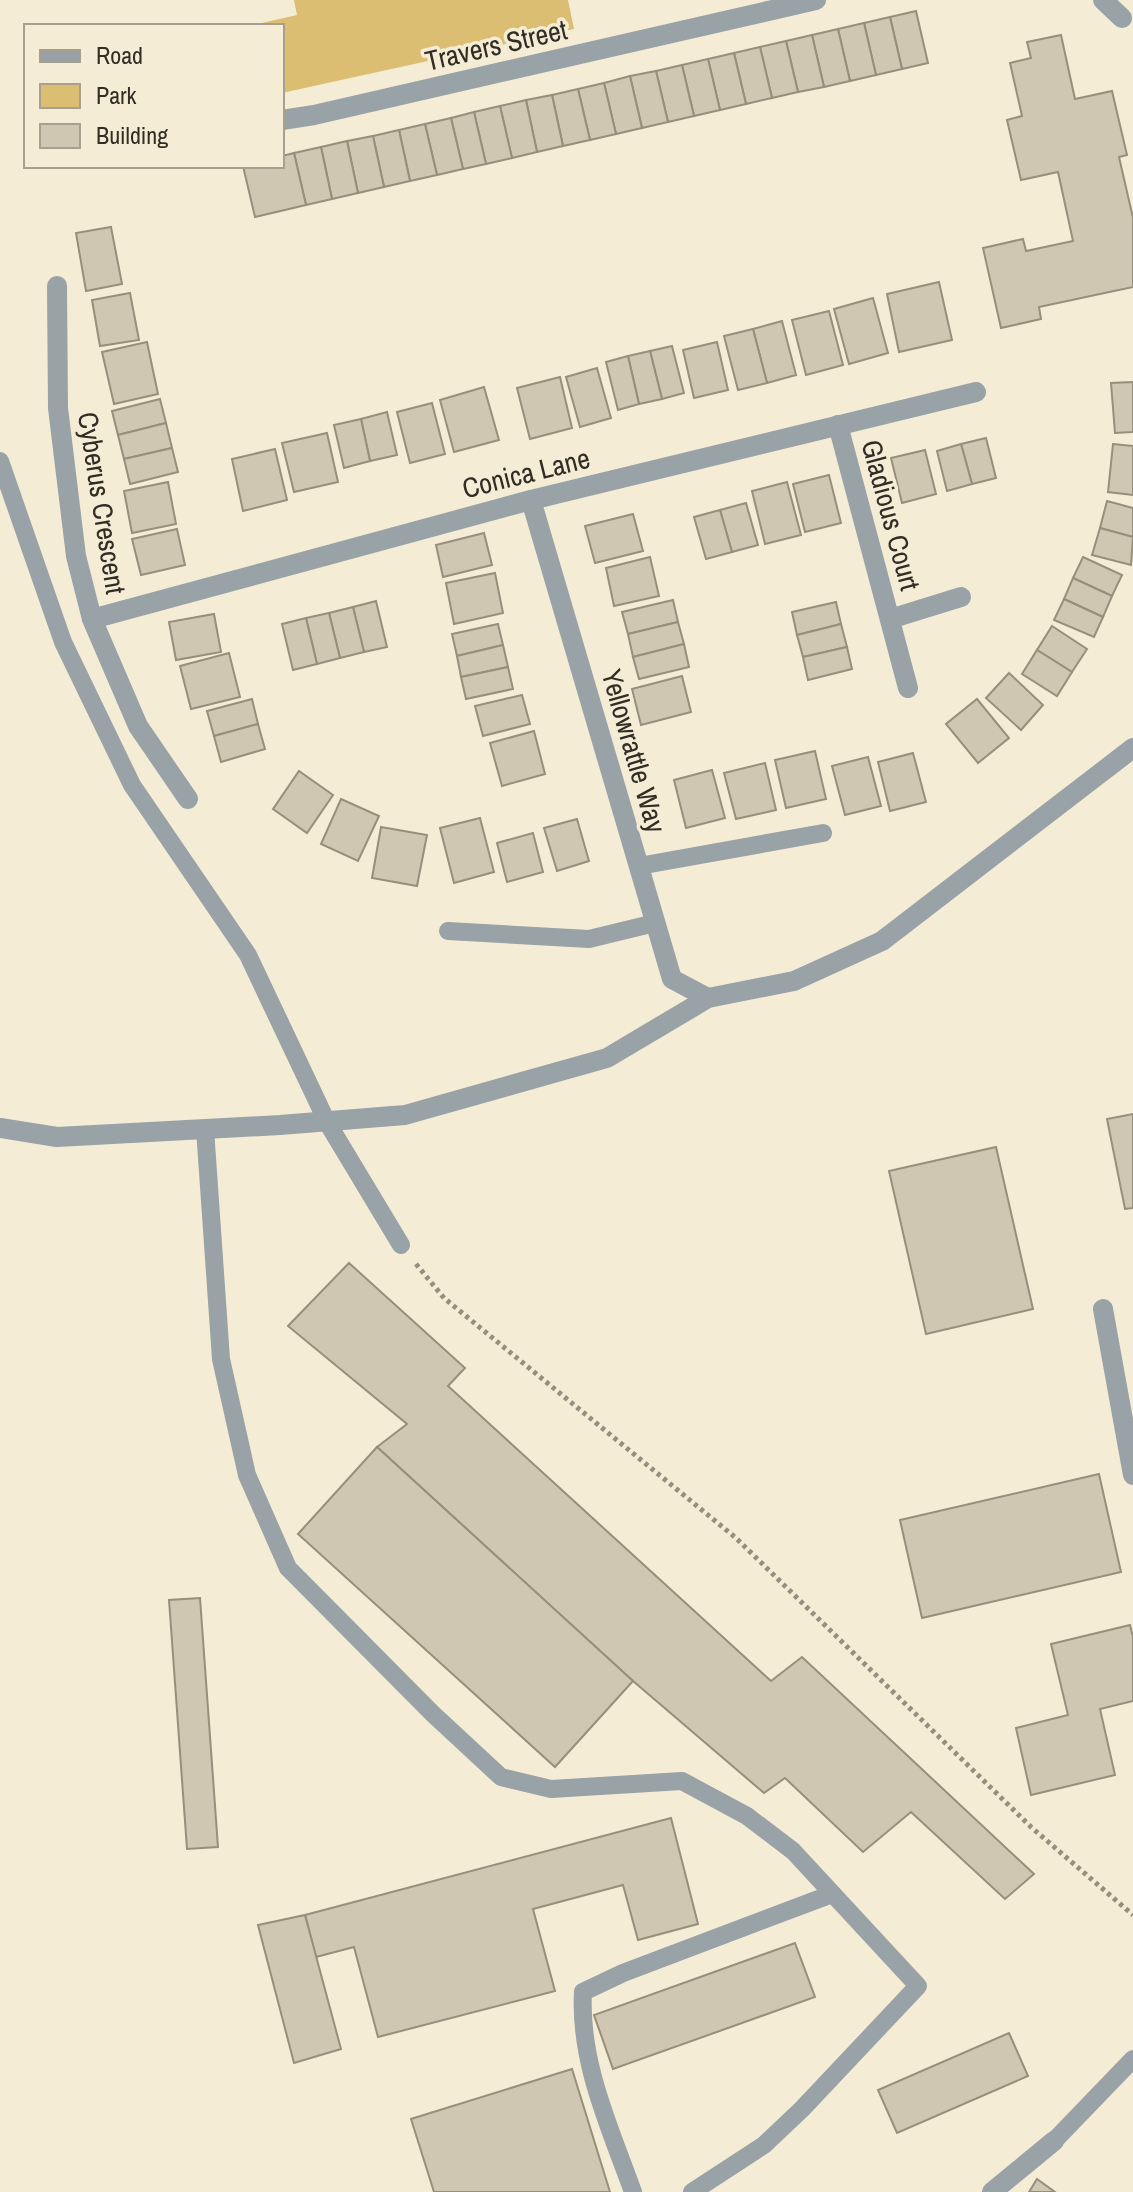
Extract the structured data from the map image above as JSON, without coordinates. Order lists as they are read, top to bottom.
{
  "streets": {
    "street": [
      "Travers Street",
      "Conica Lane",
      "Cyberus Crescent",
      "Gladious Court",
      "Yellowrattle Way"
    ]
  },
  "crossings": [
    ["Conica Lane", "Cyberus Crescent"],
    ["Conica Lane", "Gladious Court"],
    ["Conica Lane", "Yellowrattle Way"]
  ],
  "legend": ["Road", "Park", "Building"]
}
